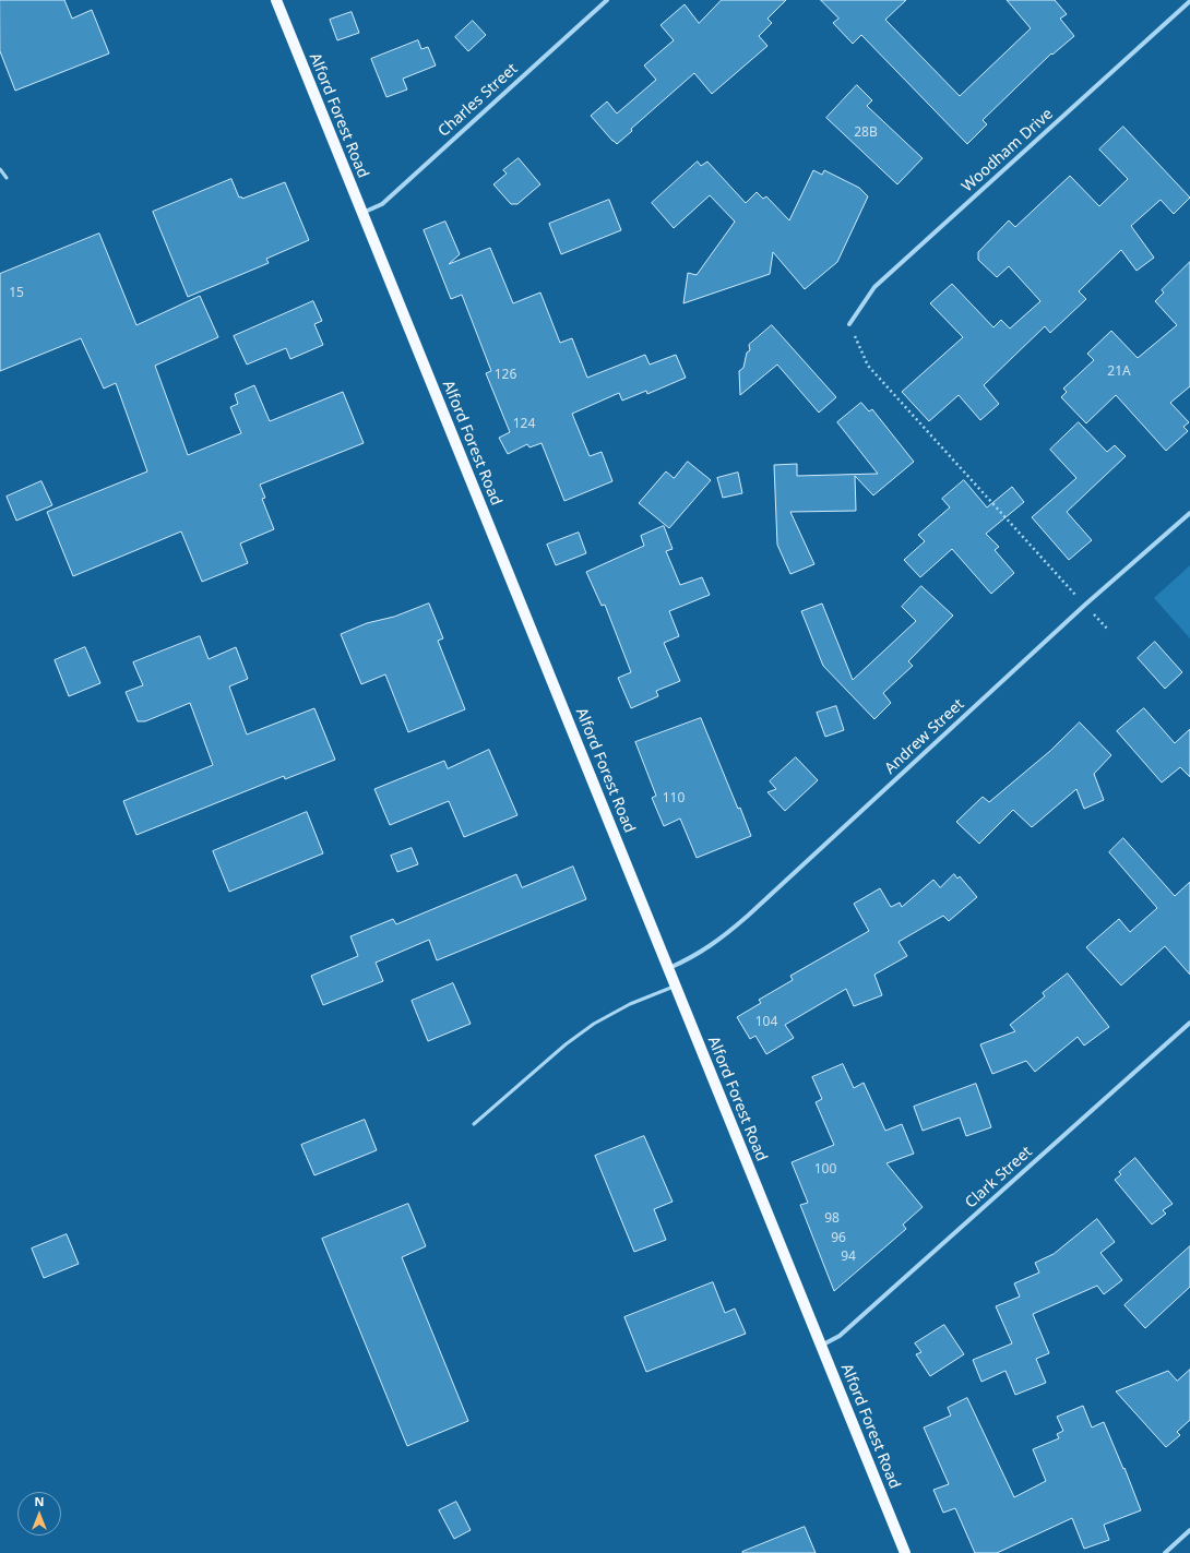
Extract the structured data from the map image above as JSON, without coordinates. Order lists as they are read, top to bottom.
{
  "streets": {
    "main road": ["Alford Forest Road"],
    "street": [
      "Charles Street",
      "Woodham Drive",
      "Andrew Street",
      "Clark Street"
    ]
  },
  "crossings": [
    ["Charles Street", "Alford Forest Road"],
    ["Alford Forest Road", "Andrew Street"],
    ["Alford Forest Road", "Clark Street"]
  ],
  "house_numbers": [
    "28B",
    "15",
    "21A",
    "126",
    "124",
    "110",
    "104",
    "100",
    "98",
    "96",
    "94"
  ],
  "north": "top"
}
